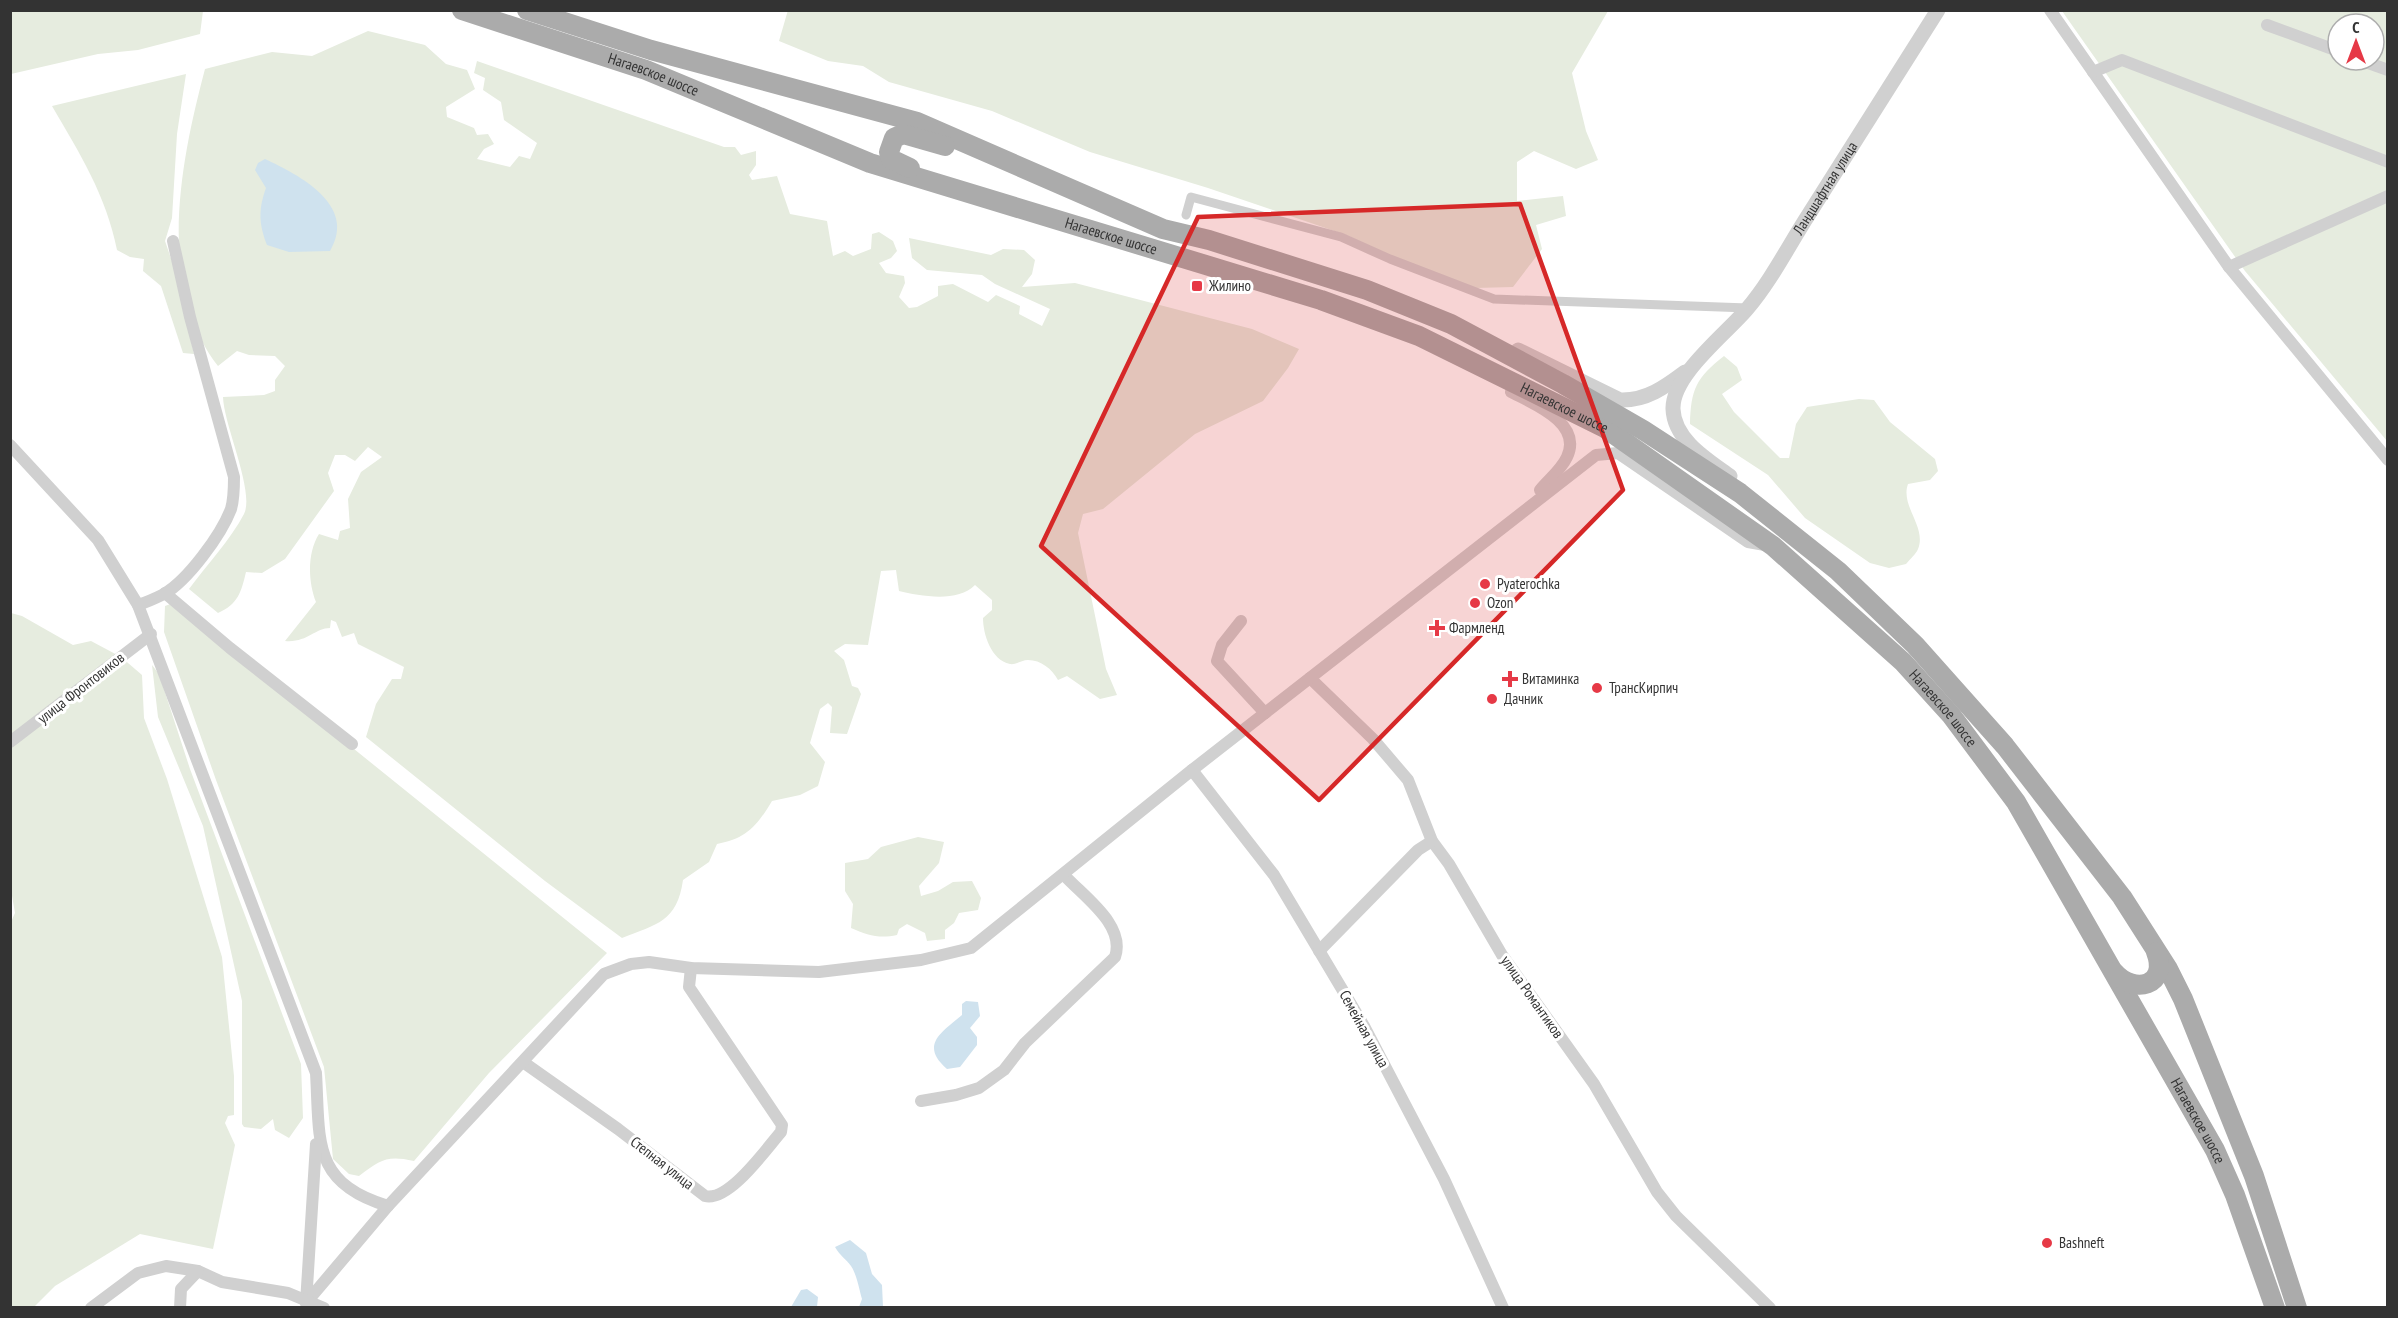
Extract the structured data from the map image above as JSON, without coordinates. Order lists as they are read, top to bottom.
{
  "streets": {
    "main road": ["Нагаевское шоссе"],
    "street": [
      "Ландшафтная улица",
      "улица Фронтовиков",
      "улица Романтиков",
      "Семейная улица",
      "Степная улица"
    ]
  },
  "places": {
    "transit": ["Жилино"],
    "other": [
      "Pyaterochka",
      "Ozon",
      "ТрансКирпич",
      "Дачник",
      "Bashneft"
    ],
    "health": ["Фармленд", "Витаминка"]
  },
  "north": "top"
}
